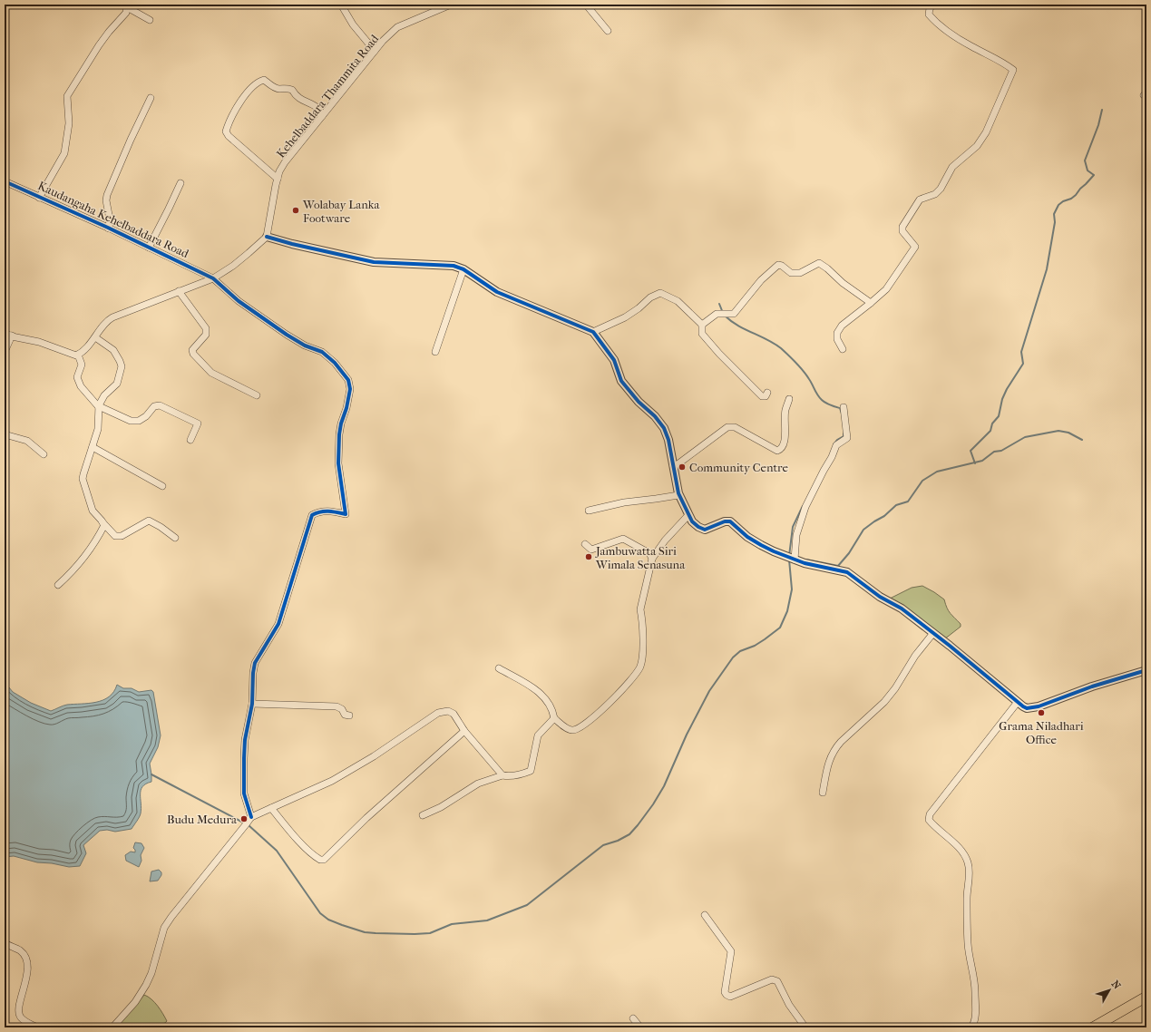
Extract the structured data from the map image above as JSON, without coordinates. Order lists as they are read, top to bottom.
{
  "streets": {
    "street": ["Kehelbaddara Thammita Road", "Kaudangaha Kehelbaddara Road"]
  },
  "places": [
    "Wolabay Lanka Footware",
    "Community Centre",
    "Jambuwatta Siri Wimala Senasuna",
    "Grama Niladhari Office",
    "Budu Medura"
  ],
  "north": "top right"
}
